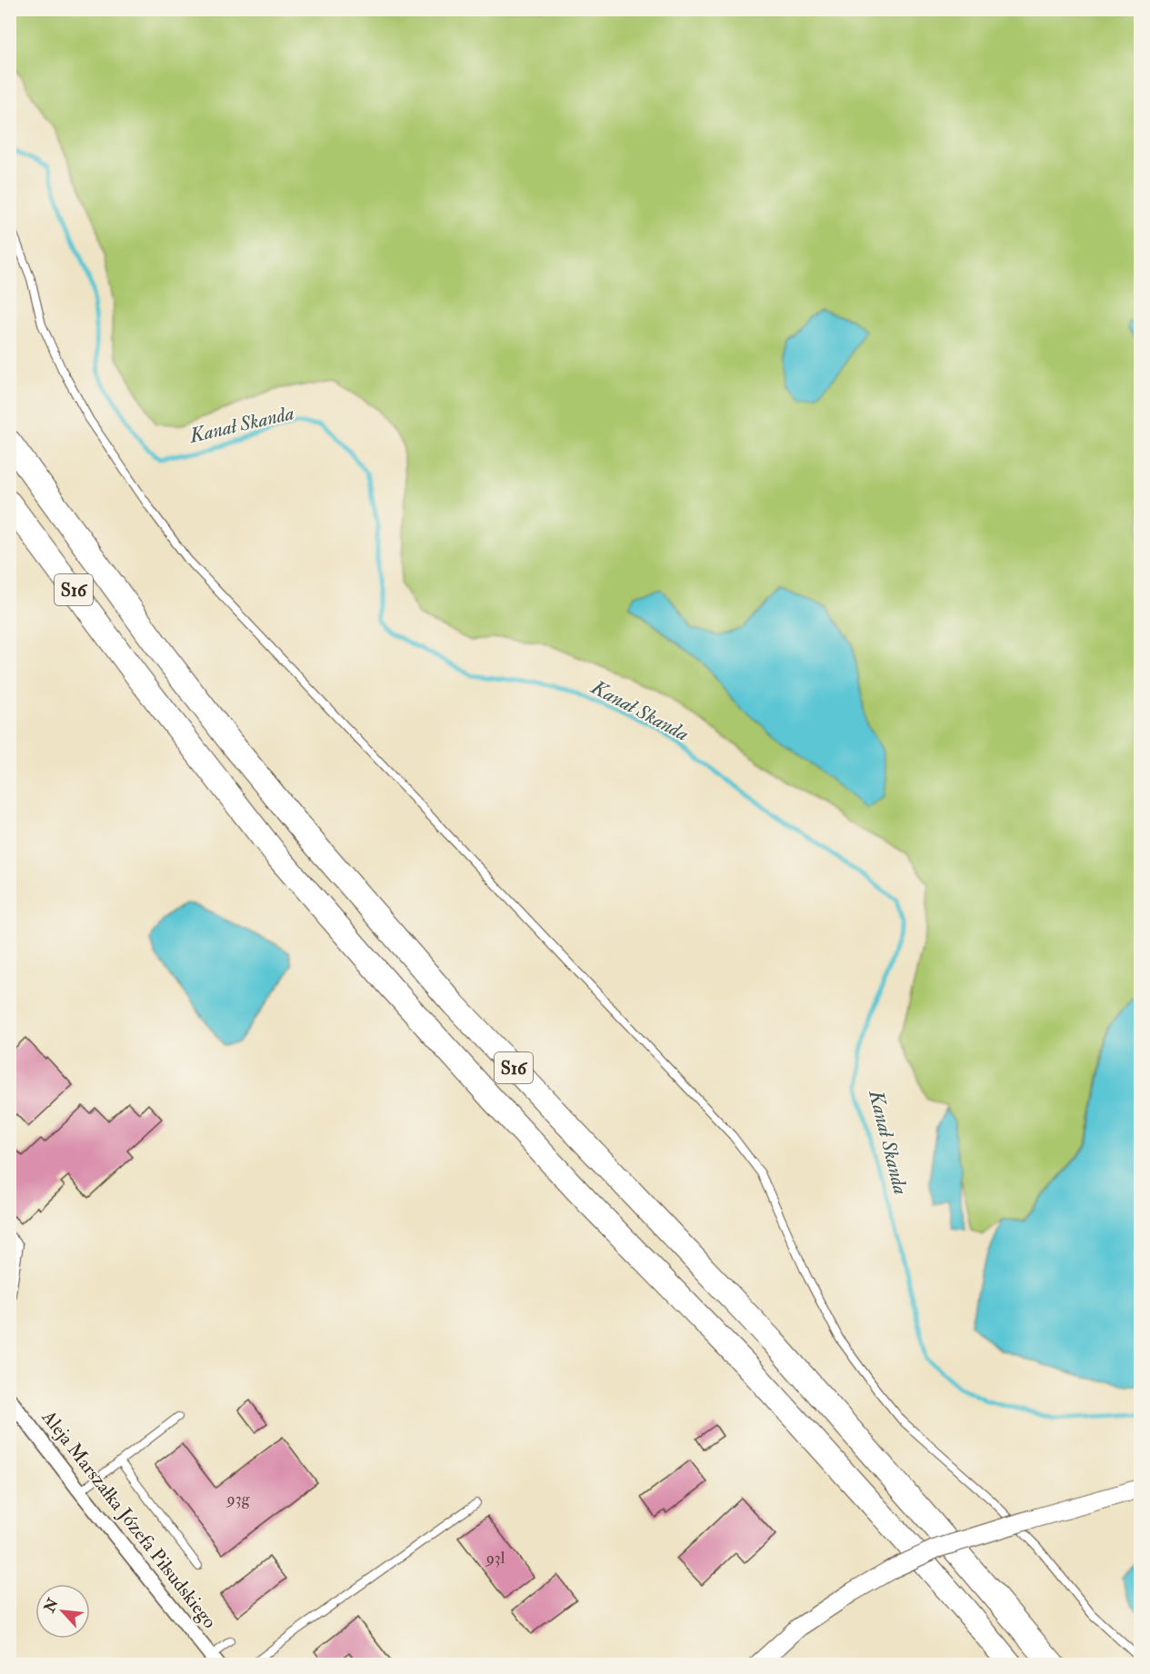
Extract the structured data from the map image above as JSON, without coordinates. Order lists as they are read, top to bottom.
{
  "streets": {
    "highway": ["S16"],
    "street": ["Aleja Marszałka Józefa Piłsudskiego"]
  },
  "water": ["Kanał Skanda"],
  "house_numbers": ["93g", "93l"],
  "north": "top left"
}
